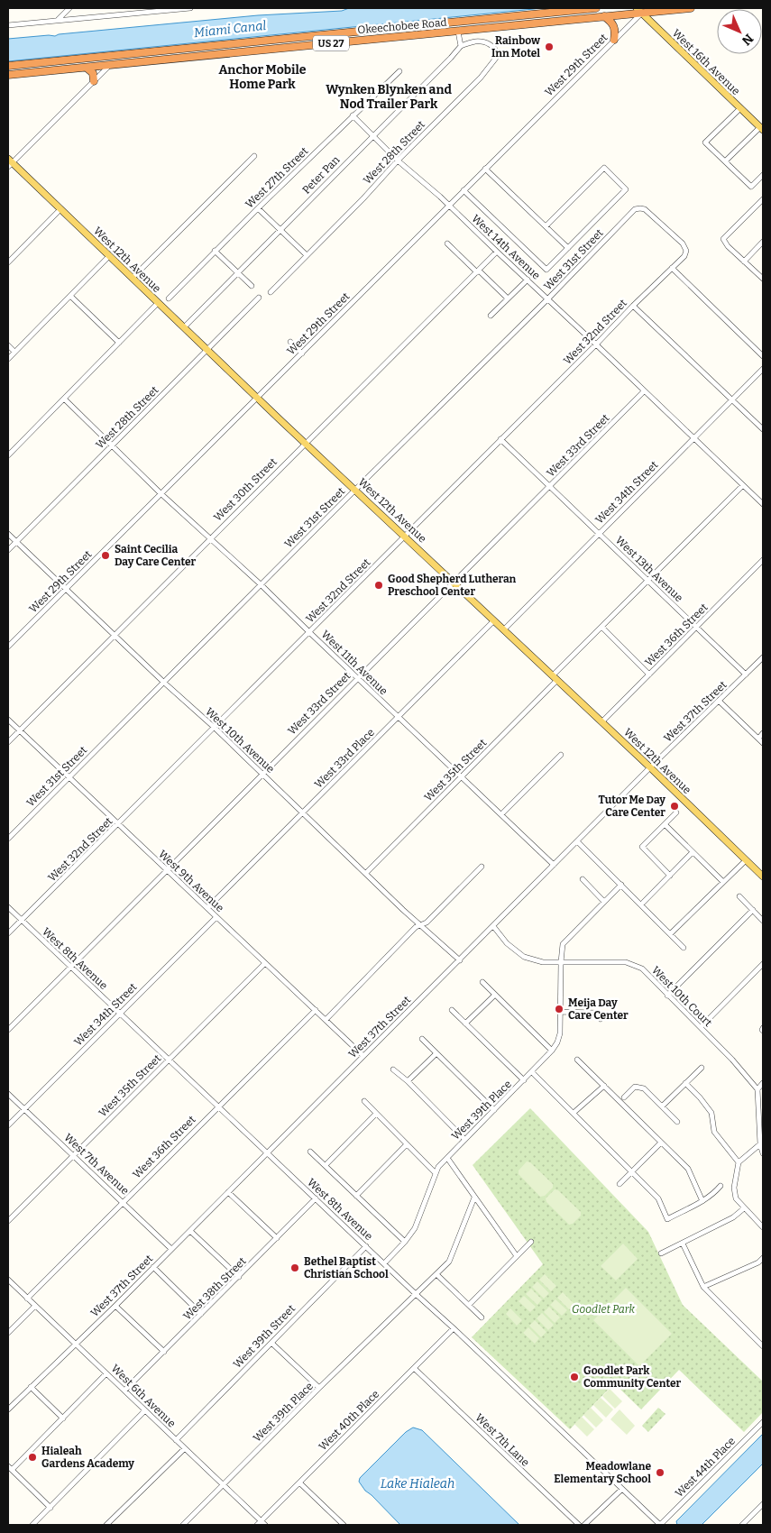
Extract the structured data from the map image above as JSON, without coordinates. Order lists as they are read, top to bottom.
{
  "streets": {
    "highway": ["Okeechobee Road", "US 27"],
    "main road": ["West 16th Avenue", "West 12th Avenue"],
    "street": [
      "West 29th Street",
      "West 28th Street",
      "Peter Pan",
      "West 27th Street",
      "West 14th Avenue",
      "West 31st Street",
      "West 32nd Street",
      "West 33rd Street",
      "West 30th Street",
      "West 34th Street",
      "West 13th Avenue",
      "West 36th Street",
      "West 11th Avenue",
      "West 37th Street",
      "West 10th Avenue",
      "West 33rd Place",
      "West 35th Street",
      "West 9th Avenue",
      "West 8th Avenue",
      "West 10th Court",
      "West 39th Place",
      "West 7th Avenue",
      "West 38th Street",
      "West 39th Street",
      "West 6th Avenue",
      "West 40th Place",
      "West 7th Lane",
      "West 44th Place"
    ]
  },
  "crossings": [
    ["Okeechobee Road", "West 16th Avenue"],
    ["Okeechobee Road", "West 29th Street"],
    ["West 16th Avenue", "West 29th Street"],
    ["West 29th Street", "West 14th Avenue"],
    ["West 29th Street", "West 12th Avenue"],
    ["West 29th Street", "West 11th Avenue"],
    ["West 29th Street", "West 10th Avenue"],
    ["West 28th Street", "Peter Pan"],
    ["West 28th Street", "West 14th Avenue"],
    ["West 28th Street", "West 12th Avenue"],
    ["West 28th Street", "West 11th Avenue"],
    ["West 28th Street", "West 10th Avenue"],
    ["Peter Pan", "West 14th Avenue"],
    ["Peter Pan", "West 12th Avenue"],
    ["West 27th Street", "West 14th Avenue"],
    ["West 14th Avenue", "West 31st Street"],
    ["West 14th Avenue", "West 32nd Street"],
    ["West 14th Avenue", "West 33rd Street"],
    ["West 14th Avenue", "West 30th Street"],
    ["West 14th Avenue", "West 34th Street"],
    ["West 14th Avenue", "West 35th Street"],
    ["West 12th Avenue", "West 31st Street"],
    ["West 12th Avenue", "West 32nd Street"],
    ["West 12th Avenue", "West 33rd Street"],
    ["West 12th Avenue", "West 30th Street"],
    ["West 12th Avenue", "West 34th Street"],
    ["West 12th Avenue", "West 36th Street"],
    ["West 12th Avenue", "West 37th Street"],
    ["West 12th Avenue", "West 33rd Place"],
    ["West 12th Avenue", "West 35th Street"],
    ["West 31st Street", "West 32nd Street"],
    ["West 31st Street", "West 11th Avenue"],
    ["West 31st Street", "West 10th Avenue"],
    ["West 31st Street", "West 9th Avenue"],
    ["West 32nd Street", "West 13th Avenue"],
    ["West 32nd Street", "West 11th Avenue"],
    ["West 32nd Street", "West 10th Avenue"],
    ["West 32nd Street", "West 9th Avenue"],
    ["West 32nd Street", "West 8th Avenue"],
    ["West 33rd Street", "West 13th Avenue"],
    ["West 33rd Street", "West 11th Avenue"],
    ["West 33rd Street", "West 10th Avenue"],
    ["West 33rd Street", "West 9th Avenue"],
    ["West 33rd Street", "West 8th Avenue"],
    ["West 30th Street", "West 11th Avenue"],
    ["West 30th Street", "West 10th Avenue"],
    ["West 30th Street", "West 9th Avenue"],
    ["West 34th Street", "West 13th Avenue"],
    ["West 34th Street", "West 9th Avenue"],
    ["West 34th Street", "West 8th Avenue"],
    ["West 34th Street", "West 7th Avenue"],
    ["West 13th Avenue", "West 36th Street"],
    ["West 13th Avenue", "West 37th Street"],
    ["West 13th Avenue", "West 35th Street"],
    ["West 36th Street", "West 9th Avenue"],
    ["West 36th Street", "West 8th Avenue"],
    ["West 36th Street", "West 7th Avenue"],
    ["West 36th Street", "West 6th Avenue"],
    ["West 11th Avenue", "West 37th Street"],
    ["West 11th Avenue", "West 33rd Place"],
    ["West 11th Avenue", "West 35th Street"],
    ["West 37th Street", "West 10th Avenue"],
    ["West 37th Street", "West 9th Avenue"],
    ["West 37th Street", "West 8th Avenue"],
    ["West 37th Street", "West 10th Court"],
    ["West 37th Street", "West 7th Avenue"],
    ["West 37th Street", "West 6th Avenue"],
    ["West 10th Avenue", "West 33rd Place"],
    ["West 10th Avenue", "West 35th Street"],
    ["West 33rd Place", "West 9th Avenue"],
    ["West 35th Street", "West 9th Avenue"],
    ["West 35th Street", "West 8th Avenue"],
    ["West 35th Street", "West 7th Avenue"],
    ["West 8th Avenue", "West 39th Place"],
    ["West 8th Avenue", "West 38th Street"],
    ["West 8th Avenue", "West 39th Street"],
    ["West 8th Avenue", "West 40th Place"],
    ["West 8th Avenue", "West 44th Place"],
    ["West 10th Court", "West 39th Place"],
    ["West 39th Place", "West 6th Avenue"],
    ["West 38th Street", "West 6th Avenue"],
    ["West 39th Street", "West 6th Avenue"],
    ["West 6th Avenue", "West 40th Place"],
    ["West 40th Place", "West 7th Lane"]
  ],
  "districts": ["Anchor Mobile Home Park", "Wynken Blynken and Nod Trailer Park"],
  "water": ["Miami Canal", "Lake Hialeah"],
  "parks": ["Goodlet Park"],
  "places": [
    "Rainbow Inn Motel",
    "Saint Cecilia Day Care Center",
    "Good Shepherd Lutheran Preschool Center",
    "Tutor Me Day Care Center",
    "Meija Day Care Center",
    "Bethel Baptist Christian School",
    "Goodlet Park Community Center",
    "Hialeah Gardens Academy",
    "Meadowlane Elementary School"
  ],
  "north": "bottom right"
}
